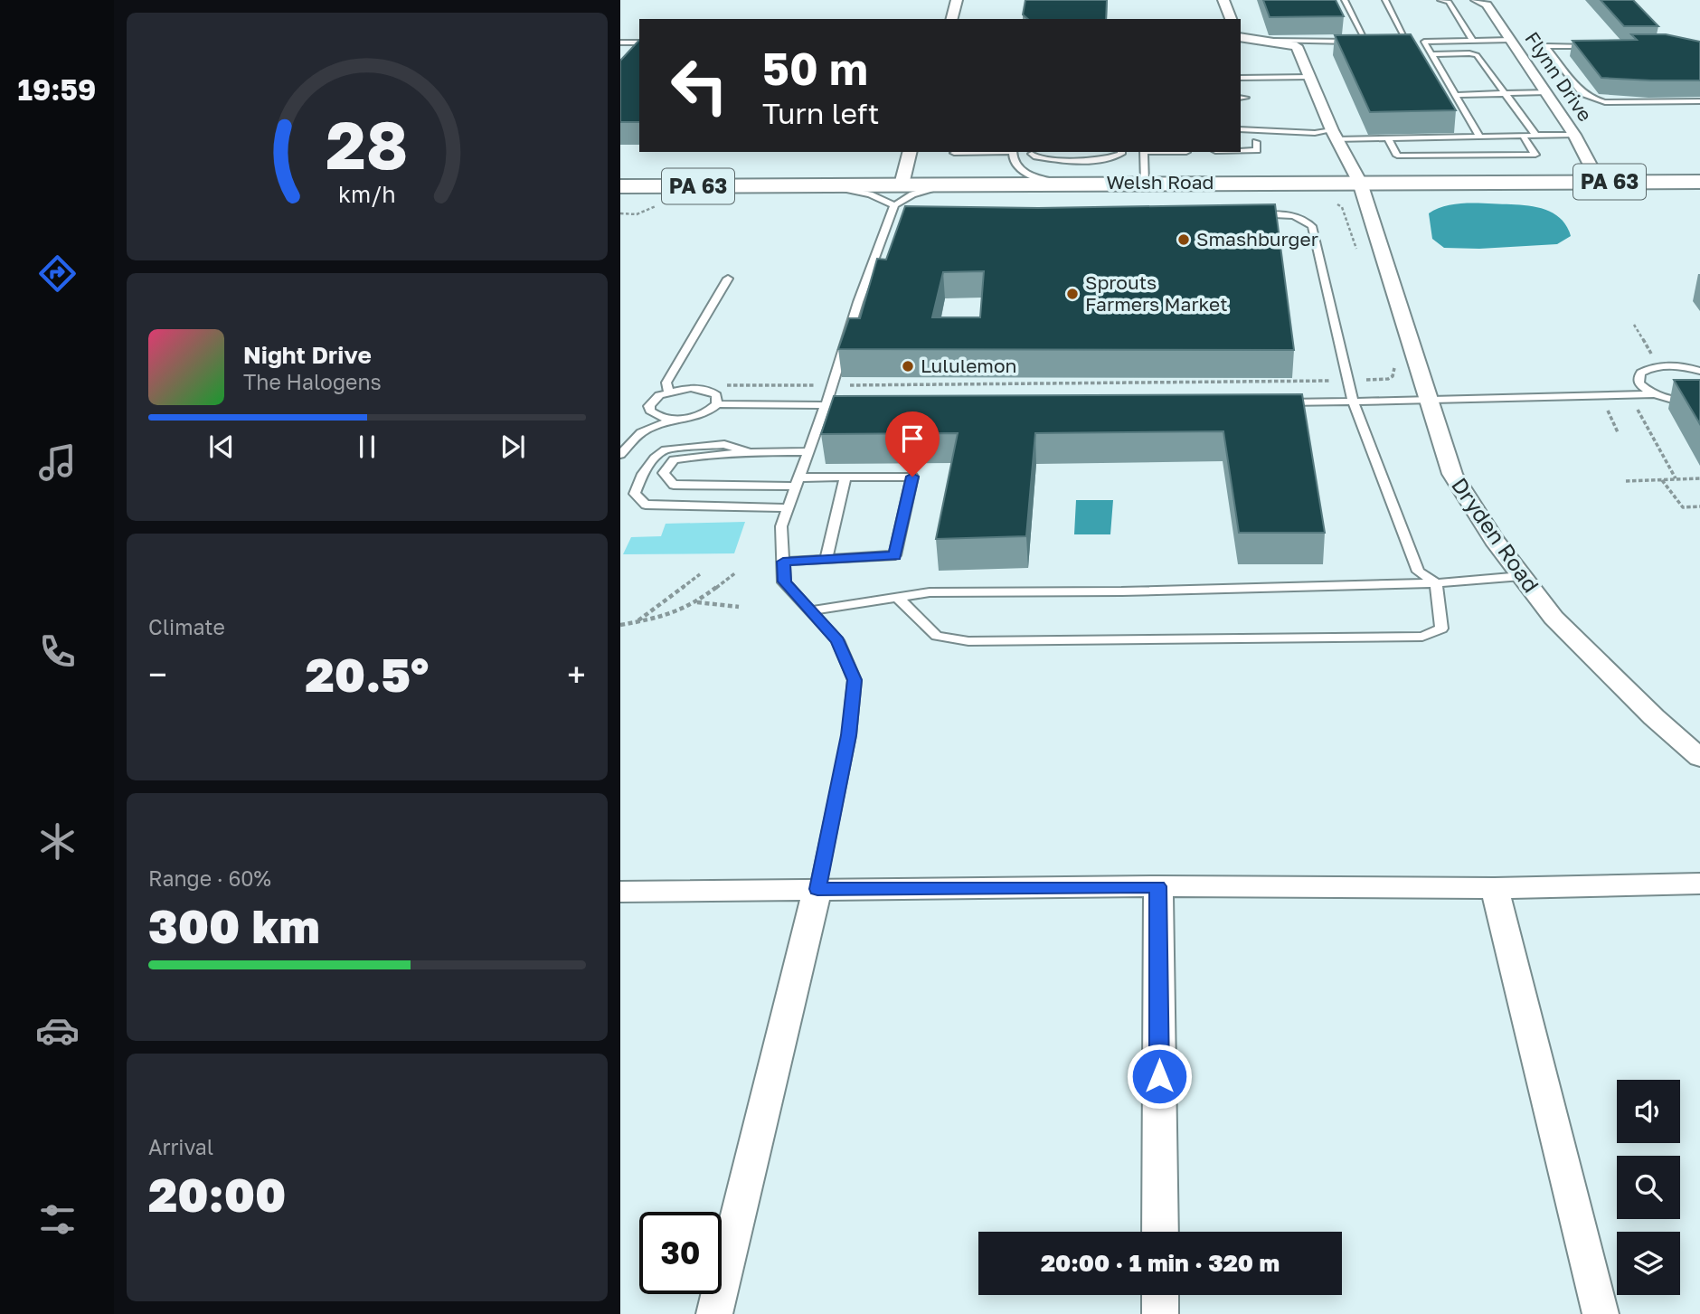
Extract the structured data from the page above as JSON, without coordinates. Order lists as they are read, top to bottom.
{
  "streets": {
    "main road": ["PA 63", "Welsh Road"],
    "street": ["Flynn Drive", "Dryden Road"]
  },
  "crossings": [
    ["Flynn Drive", "Welsh Road"],
    ["Welsh Road", "Dryden Road"]
  ],
  "places": ["Smashburger", "Sprouts Farmers Market", "Lululemon"],
  "page": {
    "tabs": "19:59",
    "turn": ["50 m", "Turn left"],
    "song": ["Night Drive", "The Halogens"],
    "tile": [
      "Climate",
      ["Range · 60%", "300 km"],
      ["Arrival", "20:00"]
    ],
    "heat": ["−", "20.5°", "+"],
    "limit": "30",
    "trip": "20:00 · 1 min · 320 m",
    "gauge": ["28", "km/h"]
  }
}
